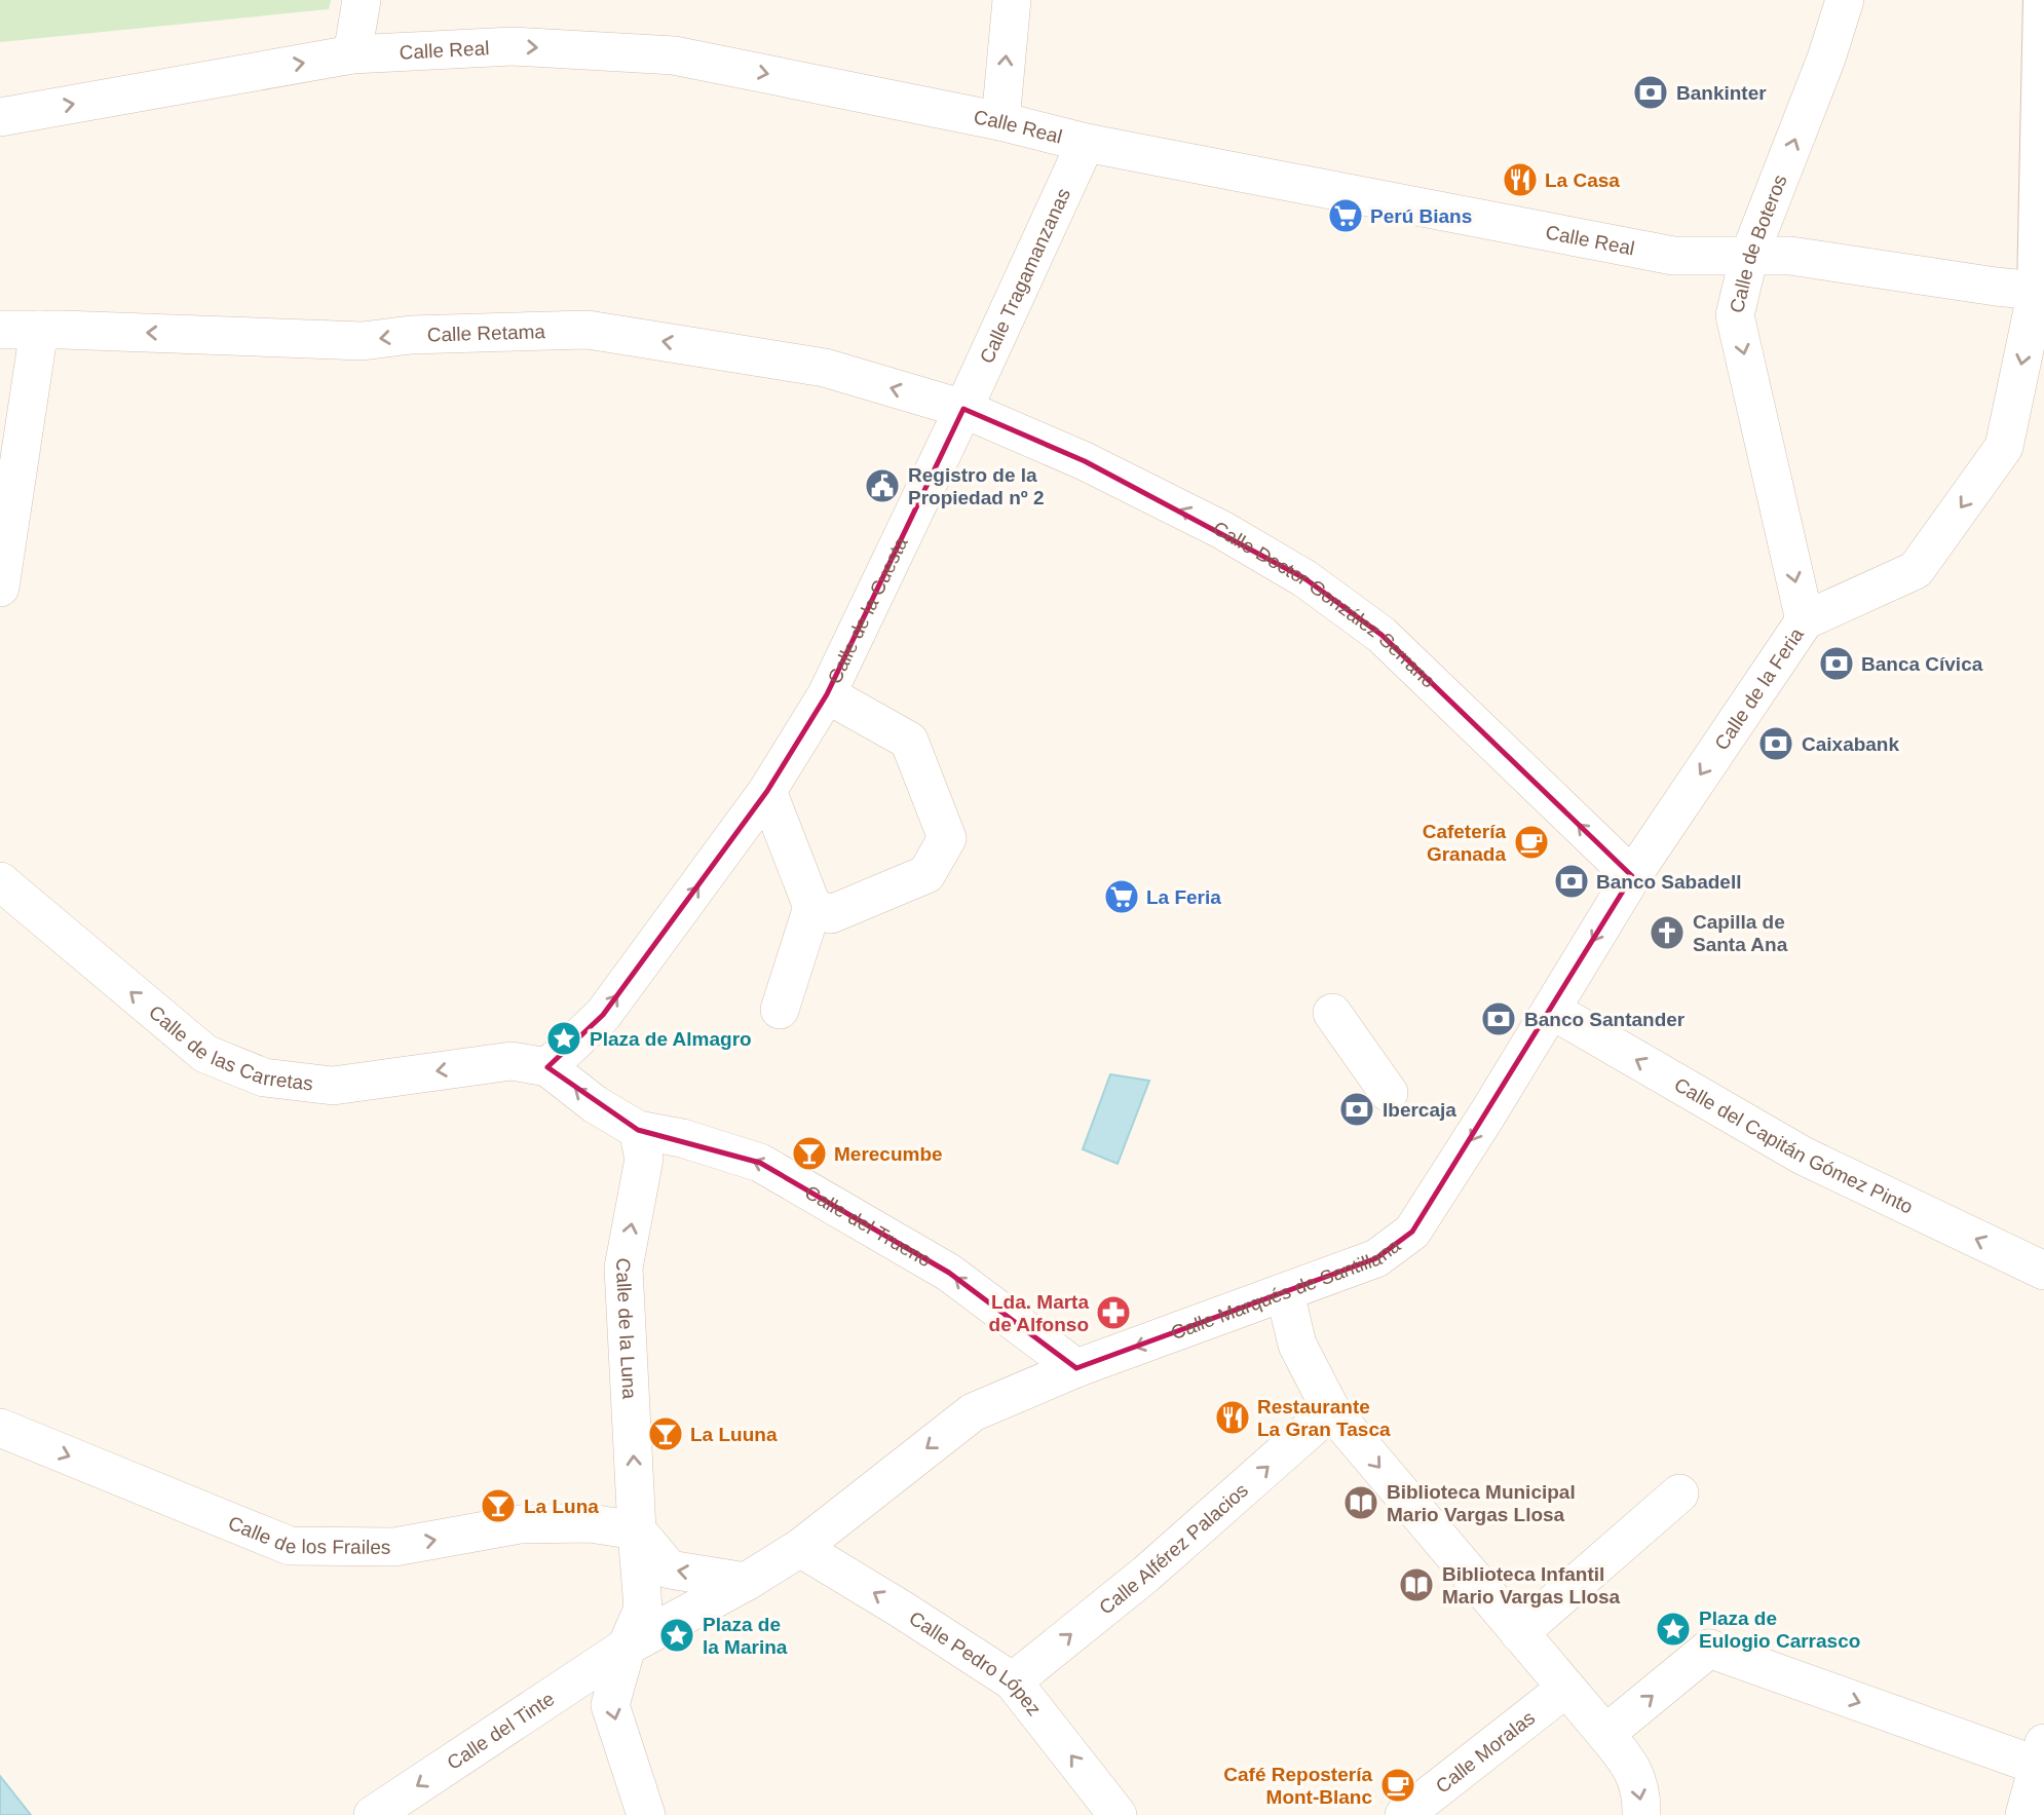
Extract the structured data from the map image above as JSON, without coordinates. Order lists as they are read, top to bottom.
{
  "streets": {
    "street": [
      "Calle Real",
      "Calle de Boteros",
      "Calle Tragamanzanas",
      "Calle Retama",
      "Calle Doctor González Serrano",
      "Calle de la Cuesta",
      "Calle de la Feria",
      "Calle de las Carretas",
      "Calle del Capitán Gómez Pinto",
      "Calle del Trueno",
      "Calle Marqués de Santillana",
      "Calle de la Luna",
      "Calle de los Frailes",
      "Calle Alférez Palacios",
      "Calle Pedro López",
      "Calle del Tinte",
      "Calle Moralas"
    ]
  },
  "crossings": [
    ["Calle Real", "Calle de Boteros"],
    ["Calle Real", "Calle Tragamanzanas"],
    ["Calle Real", "Calle de la Feria"],
    ["Calle de Boteros", "Calle de la Feria"],
    ["Calle Tragamanzanas", "Calle Retama"],
    ["Calle Tragamanzanas", "Calle Doctor González Serrano"],
    ["Calle Tragamanzanas", "Calle de la Cuesta"],
    ["Calle Retama", "Calle Doctor González Serrano"],
    ["Calle Retama", "Calle de la Cuesta"],
    ["Calle Doctor González Serrano", "Calle de la Cuesta"],
    ["Calle Doctor González Serrano", "Calle de la Feria"],
    ["Calle Doctor González Serrano", "Calle Marqués de Santillana"],
    ["Calle de la Cuesta", "Calle de las Carretas"],
    ["Calle de la Feria", "Calle Marqués de Santillana"],
    ["Calle del Capitán Gómez Pinto", "Calle Marqués de Santillana"],
    ["Calle del Trueno", "Calle Marqués de Santillana"],
    ["Calle del Trueno", "Calle de la Luna"],
    ["Calle Marqués de Santillana", "Calle Pedro López"],
    ["Calle de la Luna", "Calle de los Frailes"],
    ["Calle Alférez Palacios", "Calle Pedro López"]
  ],
  "one_way": [
    "Calle Real",
    "Calle Retama",
    "Calle Doctor González Serrano",
    "Calle de la Feria",
    "Calle de las Carretas",
    "Calle del Capitán Gómez Pinto",
    "Calle del Trueno",
    "Calle Marqués de Santillana",
    "Calle de la Luna",
    "Calle de los Frailes",
    "Calle Alférez Palacios",
    "Calle Pedro López",
    "Calle del Tinte"
  ],
  "places": {
    "bank": [
      "Bankinter",
      "Banca Cívica",
      "Caixabank",
      "Banco Sabadell",
      "Banco Santander",
      "Ibercaja"
    ],
    "restaurant": ["La Casa", "Restaurante La Gran Tasca"],
    "supermarket": ["Perú Bians", "La Feria"],
    "public building": ["Registro de la Propiedad nº 2"],
    "cafe": ["Cafetería Granada", "Café Repostería Mont-Blanc"],
    "church": ["Capilla de Santa Ana"],
    "place": ["Plaza de Almagro", "Plaza de Eulogio Carrasco", "Plaza de la Marina"],
    "bar": ["Merecumbe", "La Luuna", "La Luna"],
    "pharmacy": ["Lda. Marta de Alfonso"],
    "library": ["Biblioteca Municipal Mario Vargas Llosa", "Biblioteca Infantil Mario Vargas Llosa"]
  }
}
